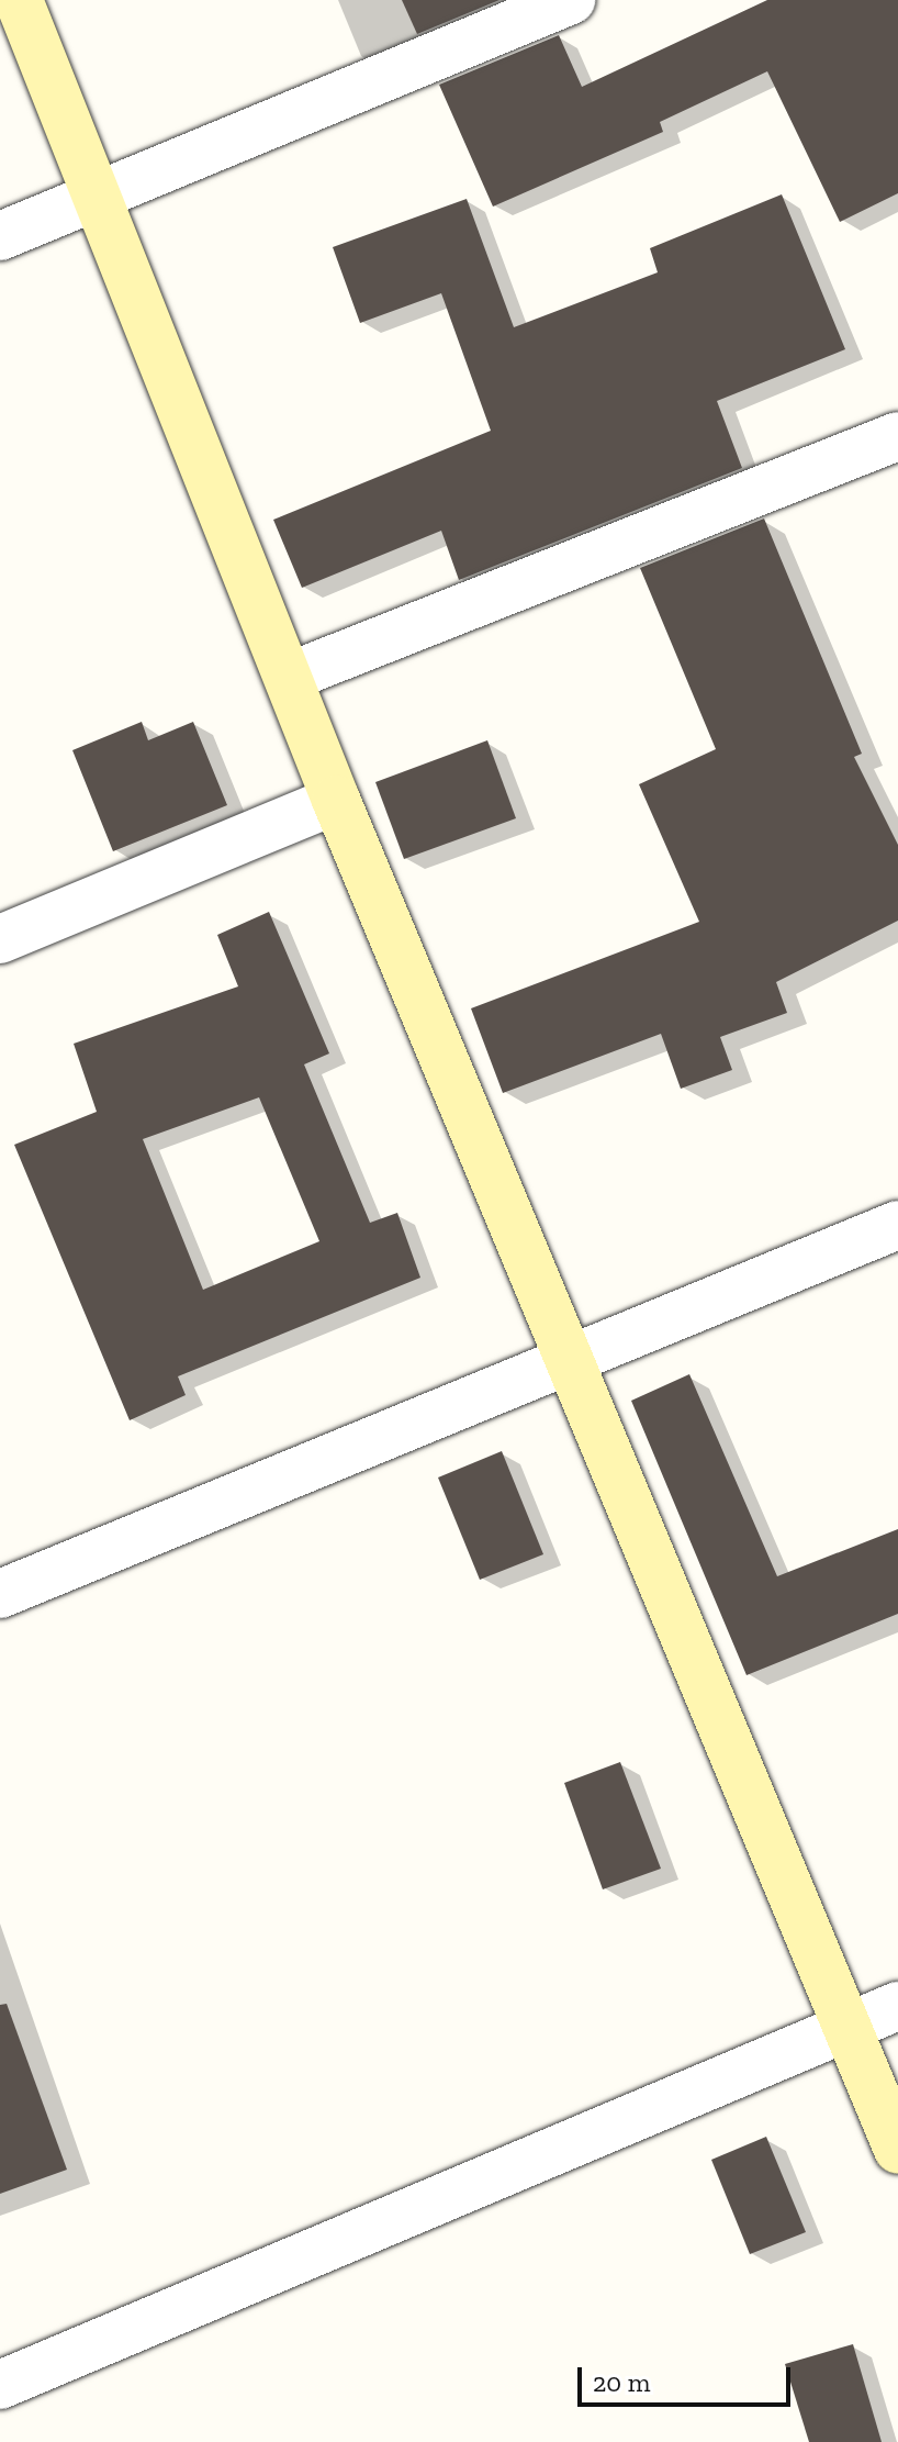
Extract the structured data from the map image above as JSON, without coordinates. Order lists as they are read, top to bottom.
{
  "scale_bar": "20 m"
}
